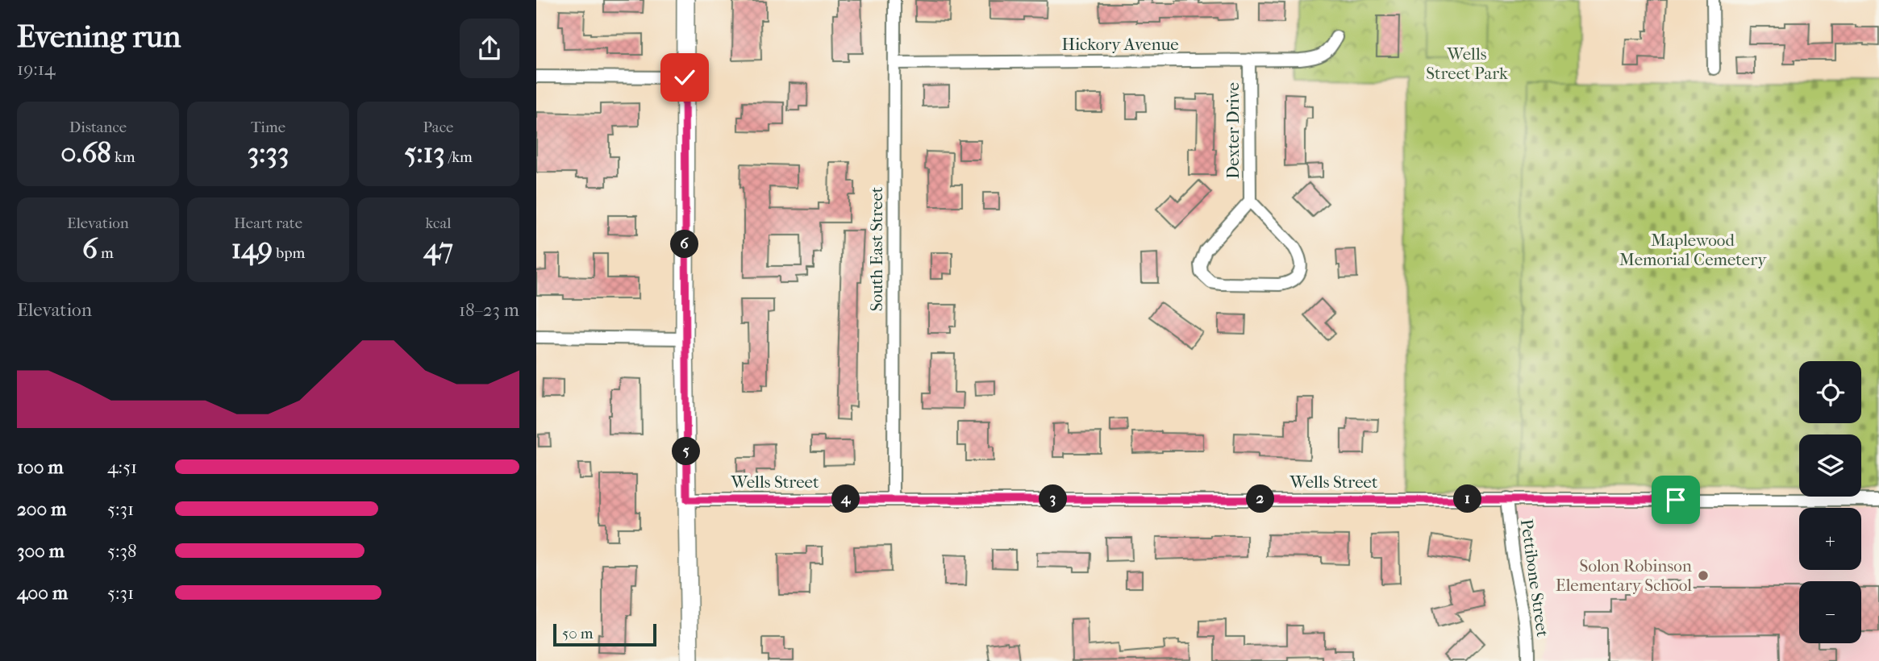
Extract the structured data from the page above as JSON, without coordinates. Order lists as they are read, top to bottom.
{
  "streets": {
    "street": [
      "Hickory Avenue",
      "Dexter Drive",
      "South East Street",
      "Wells Street",
      "Pettibone Street"
    ]
  },
  "crossings": [
    ["Hickory Avenue", "Dexter Drive"],
    ["Hickory Avenue", "South East Street"],
    ["South East Street", "Wells Street"],
    ["Wells Street", "Pettibone Street"]
  ],
  "parks": ["Wells Street Park", "Maplewood Memorial Cemetery"],
  "places": ["Solon Robinson Elementary School"],
  "scale_bar": "50 m",
  "page": {
    "heading": ["Evening run", "19:14"],
    "stats": [
      ["Distance", "0.68 km"],
      ["Time", "3:33"],
      ["Pace", "5:13 /km"],
      ["Elevation", "6 m"],
      ["Heart rate", "149 bpm"],
      ["kcal", "47"]
    ],
    "pins": [
      "6",
      "5",
      "1",
      "2",
      "3",
      "4"
    ],
    "chart": ["Elevation", "18–23 m"],
    "map_buttons": ["+", "−"],
    "list": [
      {
        "name": "100 m",
        "note": "4:51"
      },
      {
        "name": "200 m",
        "note": "5:31"
      },
      {
        "name": "300 m",
        "note": "5:38"
      },
      {
        "name": "400 m",
        "note": "5:31"
      }
    ],
    "scale": "50 m"
  }
}
